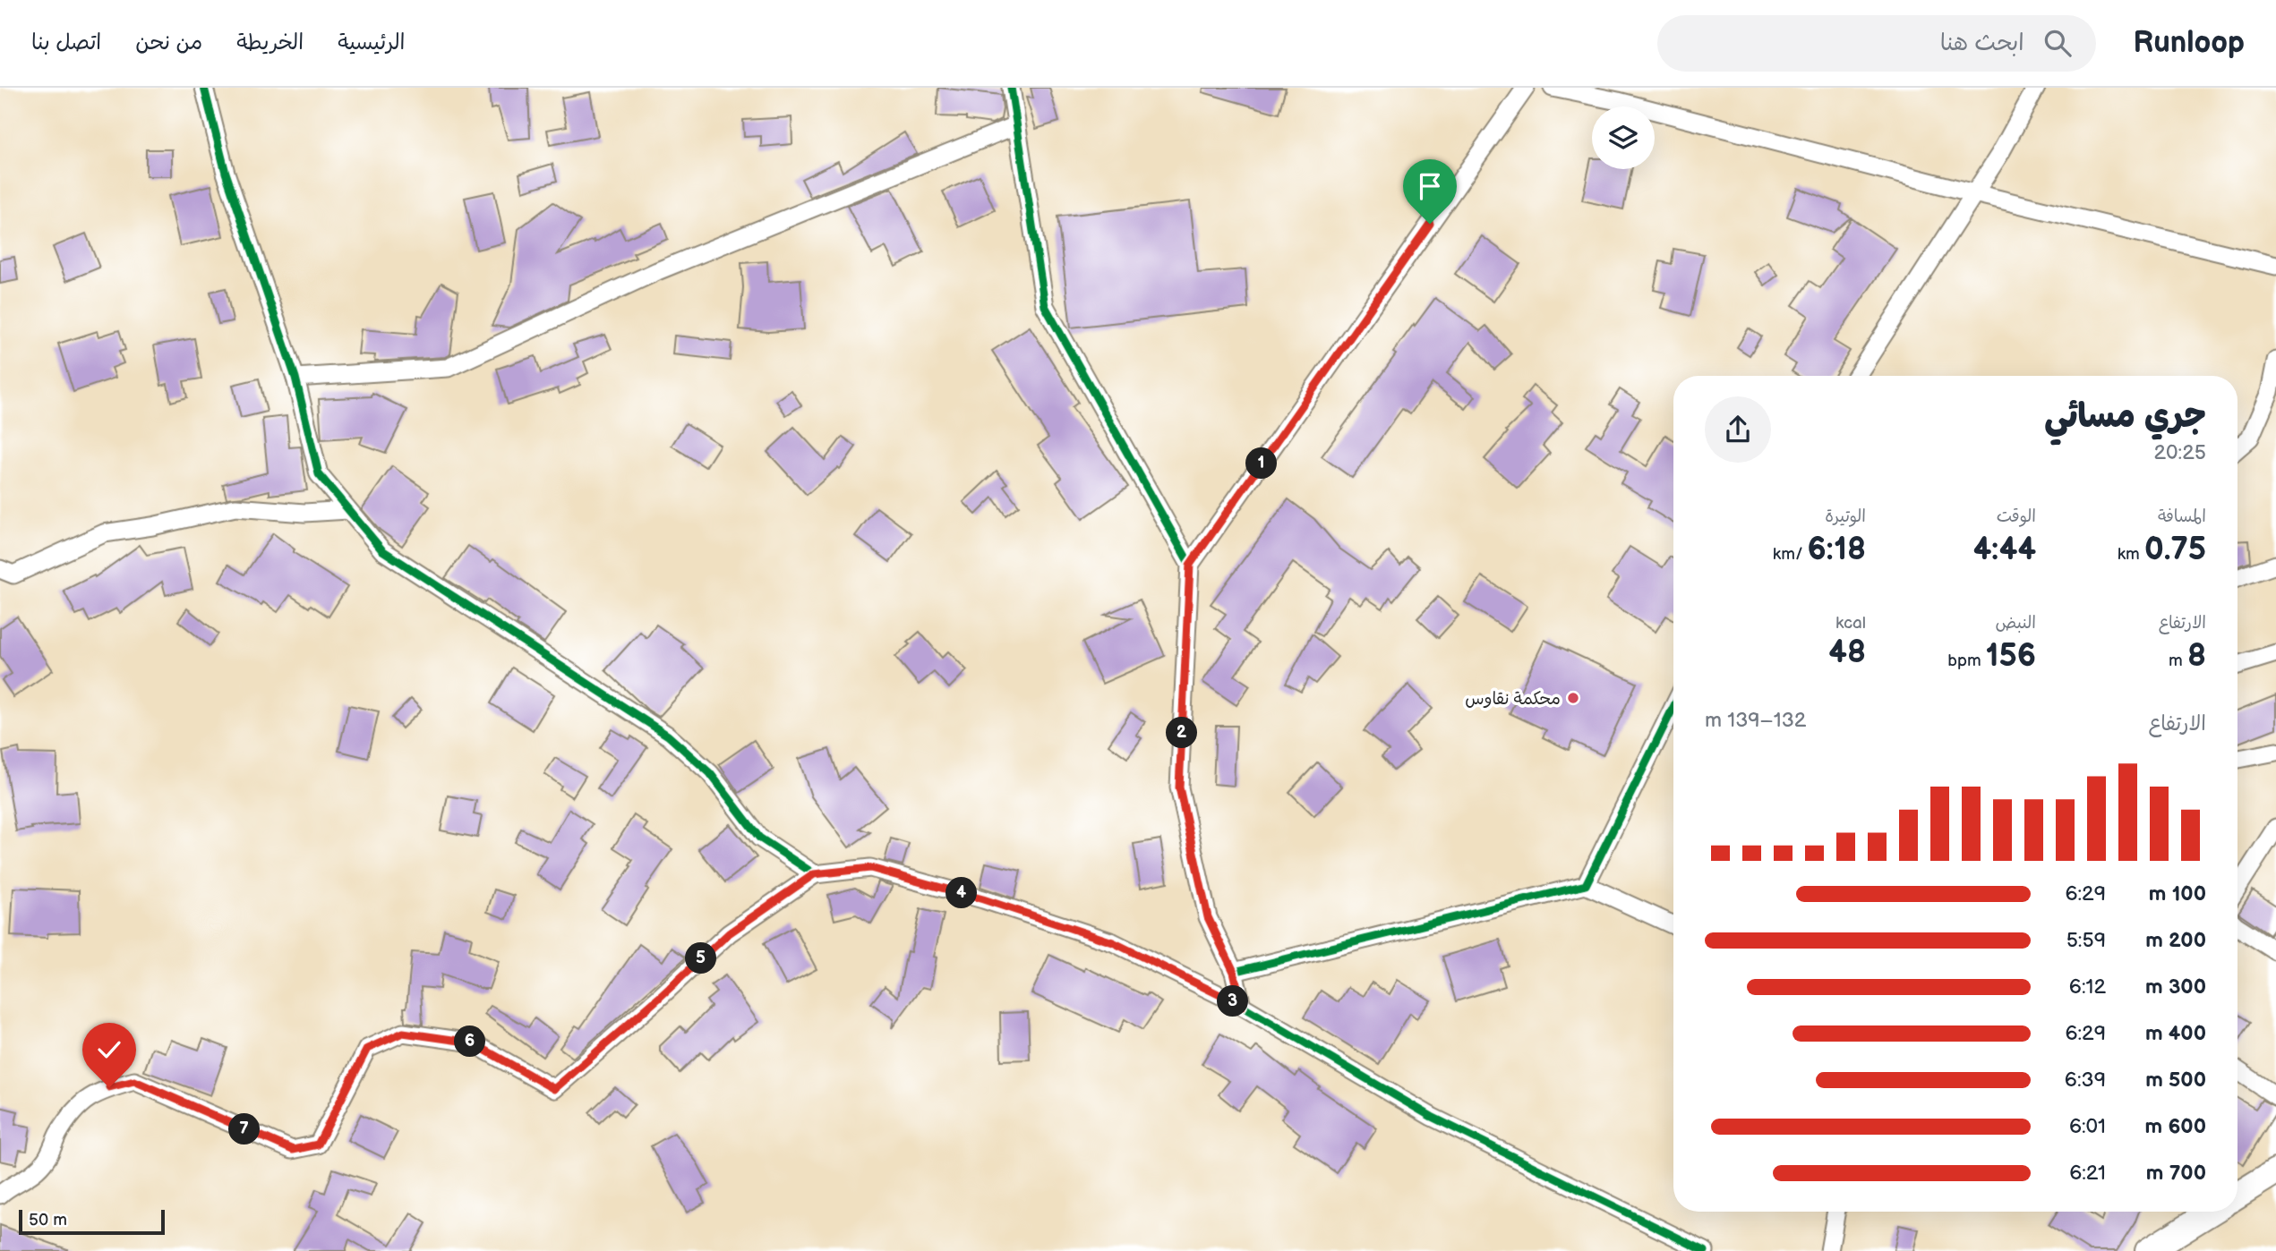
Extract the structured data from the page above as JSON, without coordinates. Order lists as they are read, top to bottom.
{
  "places": ["محكمة نقاوس"],
  "scale_bar": "50 m",
  "page": {
    "header": "Runloop",
    "search": "ابحث هنا",
    "nav": [
      "الرئيسية",
      "الخريطة",
      "من نحن",
      "اتصل بنا"
    ],
    "heading": ["جري مسائي", "20:25"],
    "pins": [
      "1",
      "2",
      "4",
      "5",
      "3",
      "6",
      "7"
    ],
    "stats": [
      ["المسافة", "0.75 km"],
      ["الوقت", "4:44"],
      ["الوتيرة", "6:18 /km"],
      ["الارتفاع", "8 m"],
      ["النبض", "156 bpm"],
      ["kcal", "48"]
    ],
    "chart": ["الارتفاع", "132–139 m"],
    "list": [
      {
        "name": "100 m",
        "note": "6:29"
      },
      {
        "name": "200 m",
        "note": "5:59"
      },
      {
        "name": "300 m",
        "note": "6:12"
      },
      {
        "name": "400 m",
        "note": "6:29"
      },
      {
        "name": "500 m",
        "note": "6:39"
      },
      {
        "name": "600 m",
        "note": "6:01"
      },
      {
        "name": "700 m",
        "note": "6:21"
      }
    ],
    "scale": "50 m"
  }
}
